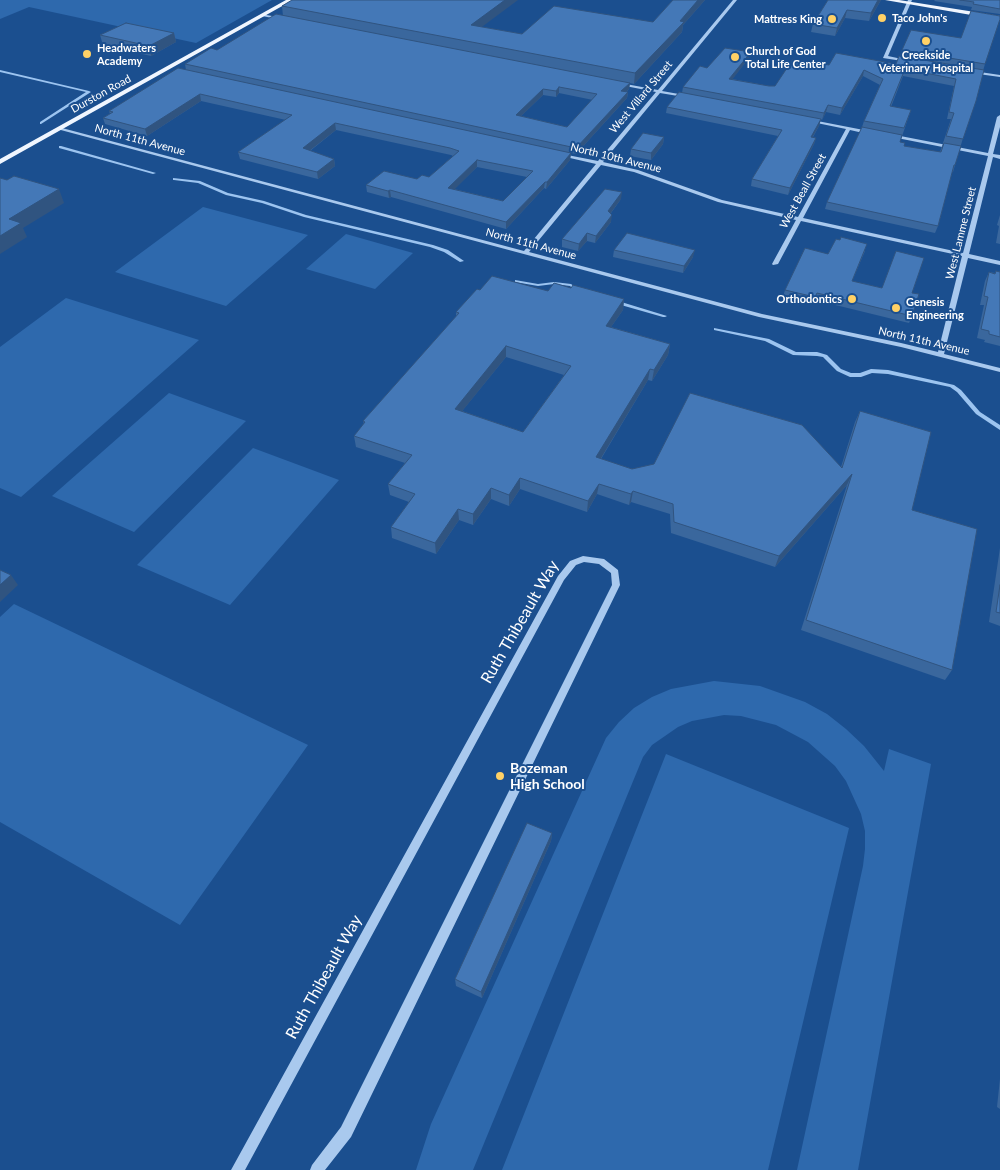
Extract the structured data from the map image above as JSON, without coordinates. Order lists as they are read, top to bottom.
{
  "streets": {
    "main road": ["Durston Road"],
    "street": [
      "West Villard Street",
      "North 11th Avenue",
      "North 10th Avenue",
      "West Beall Street",
      "West Lamme Street",
      "Ruth Thibeault Way"
    ]
  },
  "crossings": [
    ["Durston Road", "North 11th Avenue"],
    ["West Villard Street", "North 11th Avenue"],
    ["West Villard Street", "North 10th Avenue"],
    ["North 11th Avenue", "West Lamme Street"],
    ["North 10th Avenue", "West Beall Street"],
    ["North 10th Avenue", "West Lamme Street"]
  ],
  "places": [
    "Taco John's",
    "Mattress King",
    "Creekside Veterinary Hospital",
    "Headwaters Academy",
    "Church of God Total Life Center",
    "Orthodontics",
    "Genesis Engineering",
    "Bozeman High School"
  ]
}
